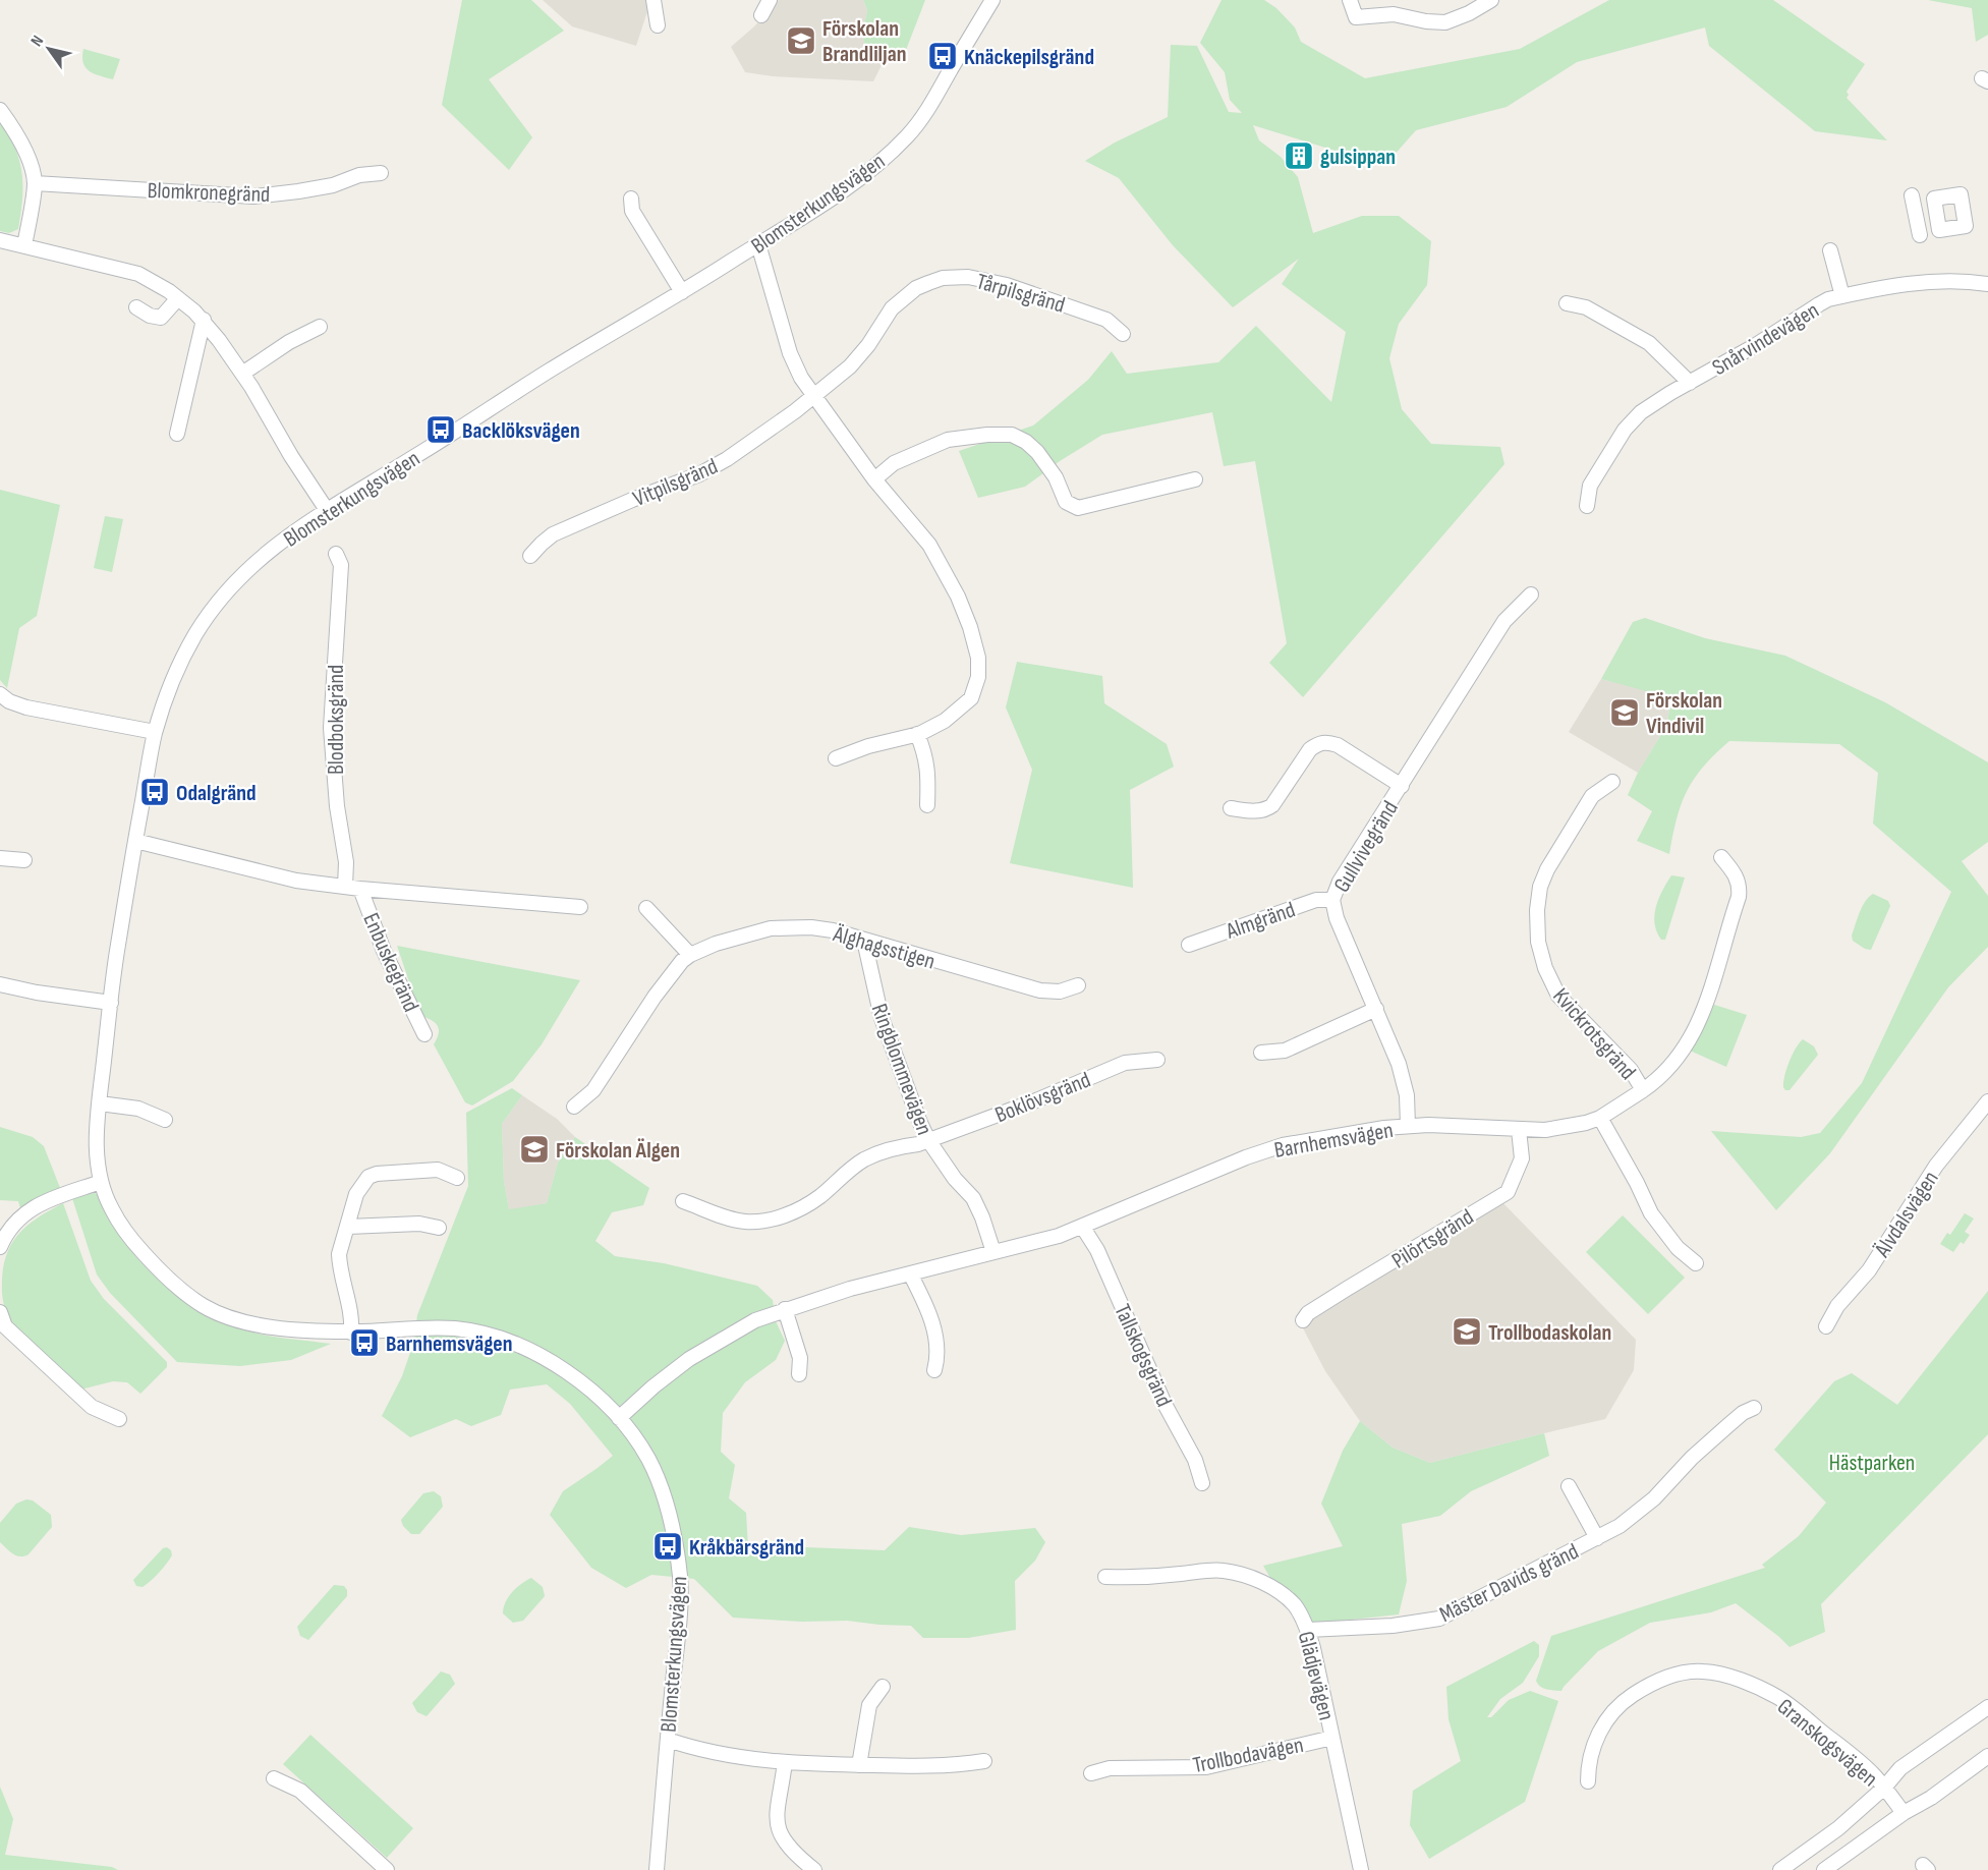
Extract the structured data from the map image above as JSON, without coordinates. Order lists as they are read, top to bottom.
{
  "streets": {
    "street": [
      "Blomkronegränd",
      "Blomsterkungsvägen",
      "Tårpilsgränd",
      "Snårvindevägen",
      "Vitpilsgränd",
      "Blodboksgränd",
      "Gullvivegränd",
      "Almgränd",
      "Älghagsstigen",
      "Enbuskegränd",
      "Kvickrotsgränd",
      "Ringblommevägen",
      "Boklövsgränd",
      "Barnhemsvägen",
      "Älvdalsvägen",
      "Pilörtsgränd",
      "Tallskogsgränd",
      "Mäster Davids gränd",
      "Glädjevägen",
      "Granskogsvägen",
      "Trollbodavägen"
    ]
  },
  "crossings": [
    ["Blomsterkungsvägen", "Barnhemsvägen"],
    ["Tårpilsgränd", "Vitpilsgränd"],
    ["Gullvivegränd", "Almgränd"],
    ["Gullvivegränd", "Barnhemsvägen"],
    ["Älghagsstigen", "Ringblommevägen"],
    ["Kvickrotsgränd", "Barnhemsvägen"],
    ["Ringblommevägen", "Boklövsgränd"],
    ["Ringblommevägen", "Barnhemsvägen"],
    ["Barnhemsvägen", "Pilörtsgränd"],
    ["Barnhemsvägen", "Tallskogsgränd"],
    ["Mäster Davids gränd", "Glädjevägen"],
    ["Glädjevägen", "Trollbodavägen"]
  ],
  "parks": ["Hästparken"],
  "places": {
    "school or university": [
      "Förskolan Brandliljan",
      "Förskolan Vindivil",
      "Förskolan Älgen",
      "Trollbodaskolan"
    ],
    "bus stop": [
      "Knäckepilsgränd",
      "Backlöksvägen",
      "Odalgränd",
      "Barnhemsvägen",
      "Kråkbärsgränd"
    ],
    "building": ["gulsippan"]
  },
  "north": "top left"
}
